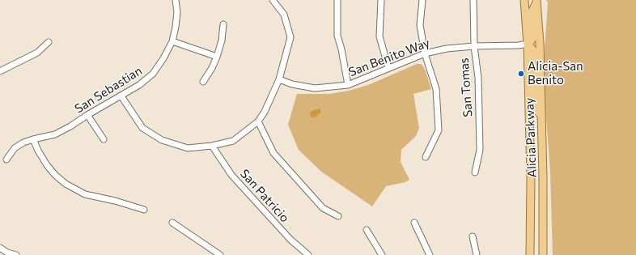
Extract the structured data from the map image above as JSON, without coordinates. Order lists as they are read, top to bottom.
{
  "streets": {
    "main road": ["Alicia Parkway"],
    "street": [
      "San Benito Way",
      "San Tomas",
      "San Sebastian",
      "San Patricio"
    ]
  },
  "crossings": [
    ["San Benito Way", "San Tomas"],
    ["San Benito Way", "Alicia Parkway"]
  ],
  "places": ["Alicia-San Benito"]
}
